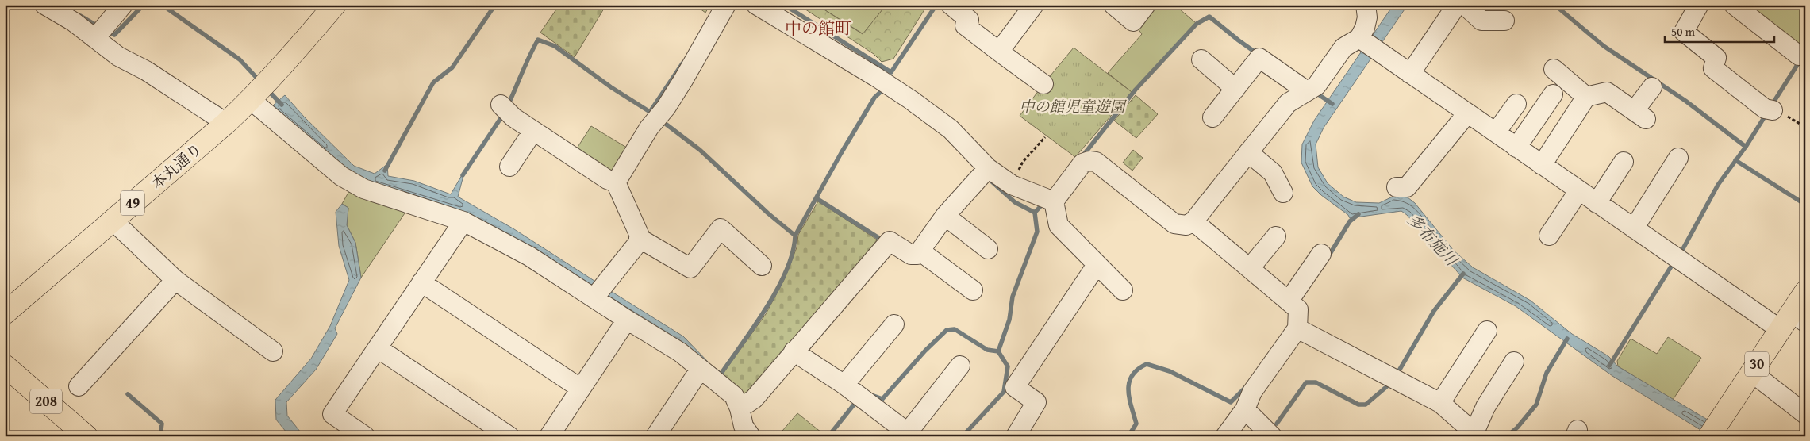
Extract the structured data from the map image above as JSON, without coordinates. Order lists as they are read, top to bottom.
{
  "streets": {
    "main road": [
      "本丸通り",
      "49",
      "30",
      "208"
    ]
  },
  "districts": ["中の館町"],
  "water": ["多布施川"],
  "parks": ["中の館児童遊園"],
  "scale_bar": "50 m"
}
